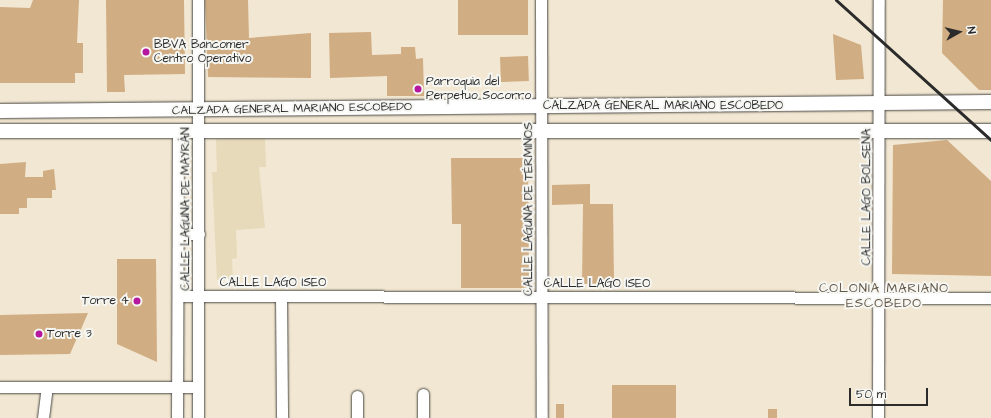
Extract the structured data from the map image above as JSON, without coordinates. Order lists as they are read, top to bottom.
{
  "streets": {
    "main road": ["CALZADA GENERAL MARIANO ESCOBEDO"],
    "street": [
      "CALLE LAGO BOLSENA",
      "CALLE LAGUNA DE MAYRÁN",
      "CALLE LAGUNA DE TÉRMINOS",
      "CALLE LAGO ISEO"
    ]
  },
  "crossings": [
    ["CALZADA GENERAL MARIANO ESCOBEDO", "CALLE LAGO BOLSENA"],
    ["CALZADA GENERAL MARIANO ESCOBEDO", "CALLE LAGUNA DE MAYRÁN"],
    ["CALZADA GENERAL MARIANO ESCOBEDO", "CALLE LAGUNA DE TÉRMINOS"],
    ["CALLE LAGO BOLSENA", "CALLE LAGO ISEO"],
    ["CALLE LAGUNA DE MAYRÁN", "CALLE LAGO ISEO"],
    ["CALLE LAGUNA DE TÉRMINOS", "CALLE LAGO ISEO"]
  ],
  "districts": ["COLONIA MARIANO ESCOBEDO"],
  "places": [
    "BBVA Bancomer Centro Operativo",
    "Parroquia del Perpetuo Socorro",
    "Torre 4",
    "Torre 3"
  ],
  "scale_bar": "50 m",
  "north": "right"
}
